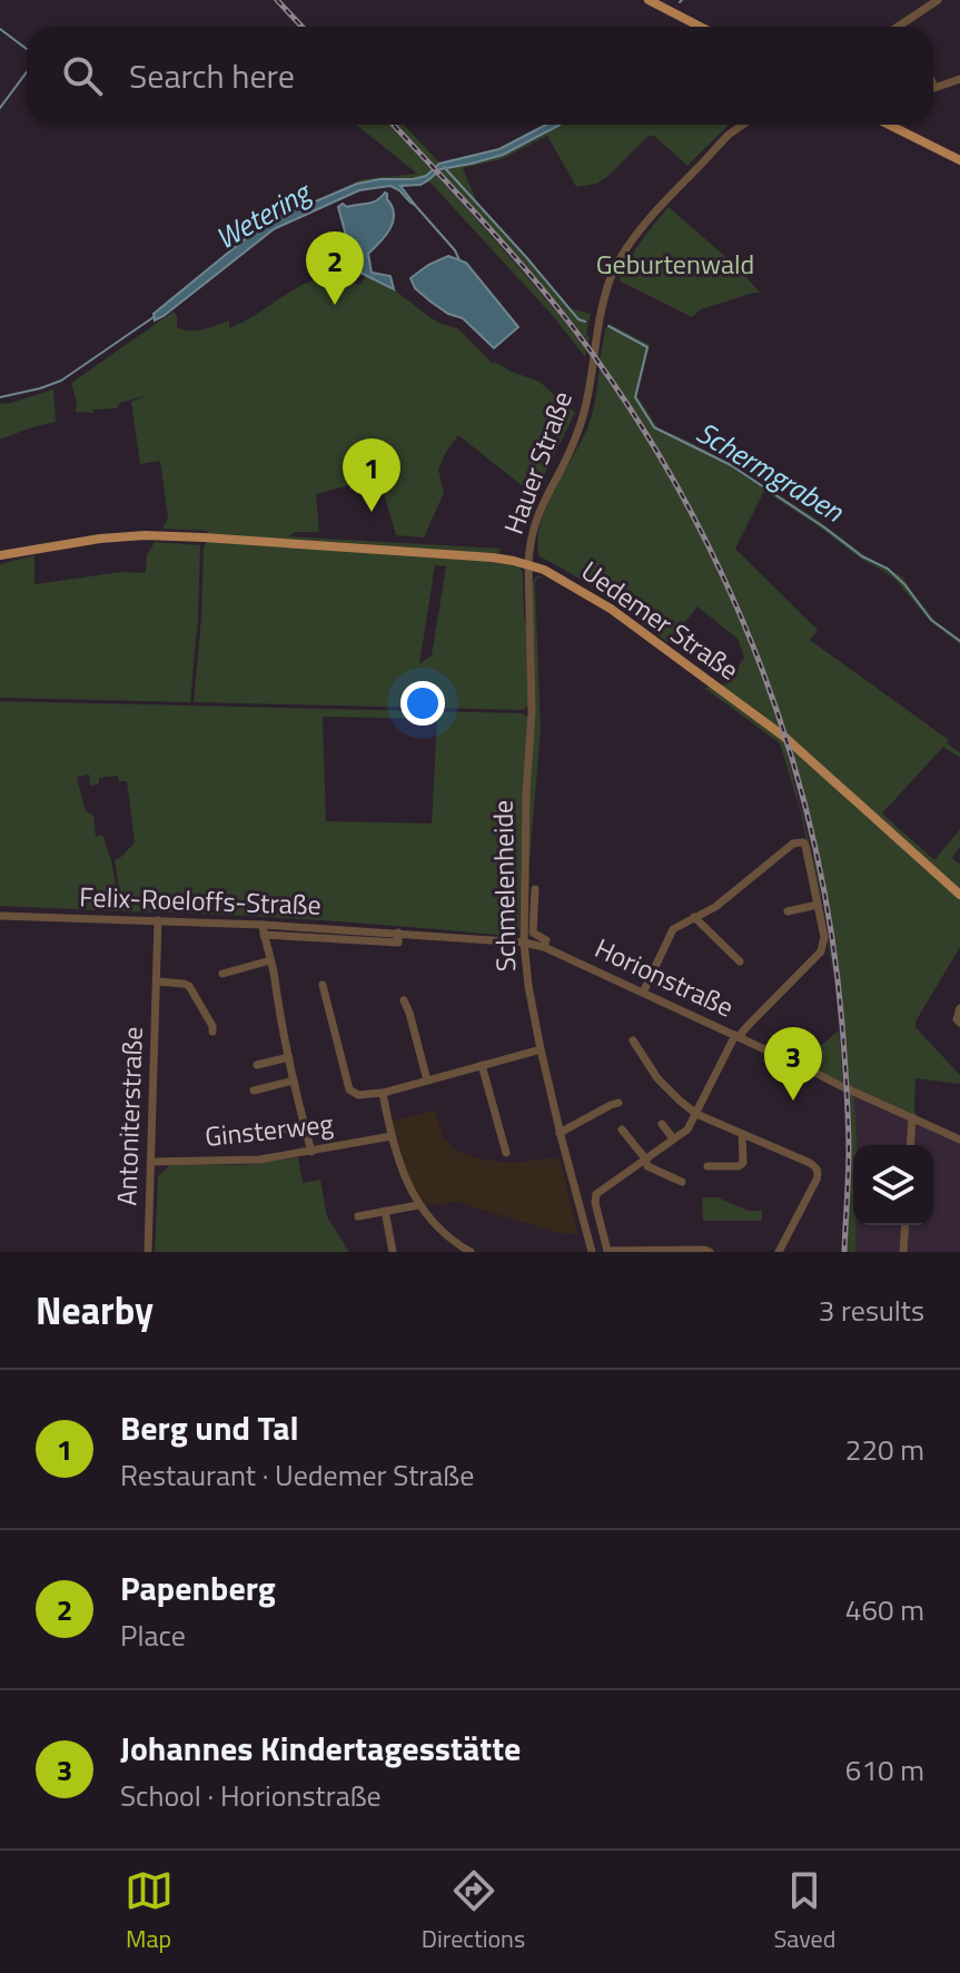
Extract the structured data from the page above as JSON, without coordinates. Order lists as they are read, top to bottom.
{
  "streets": {
    "main road": ["Uedemer Straße"],
    "street": [
      "Hauer Straße",
      "Schmelenheide",
      "Felix-Roeloffs-Straße",
      "Horionstraße",
      "Antoniterstraße",
      "Ginsterweg"
    ]
  },
  "crossings": [
    ["Hauer Straße", "Uedemer Straße"],
    ["Hauer Straße", "Schmelenheide"],
    ["Uedemer Straße", "Schmelenheide"],
    ["Schmelenheide", "Felix-Roeloffs-Straße"],
    ["Schmelenheide", "Horionstraße"],
    ["Felix-Roeloffs-Straße", "Horionstraße"],
    ["Felix-Roeloffs-Straße", "Antoniterstraße"],
    ["Antoniterstraße", "Ginsterweg"]
  ],
  "water": ["Wetering", "Schermgraben"],
  "parks": ["Geburtenwald"],
  "page": {
    "search": "Search here",
    "pins": ["2", "1", "3"],
    "heading": ["Nearby", "3 results"],
    "list": [
      {
        "mark": "1",
        "name": "Berg und Tal",
        "note": "Restaurant · Uedemer Straße",
        "value": "220 m"
      },
      {
        "mark": "2",
        "name": "Papenberg",
        "note": "Place",
        "value": "460 m"
      },
      {
        "mark": "3",
        "name": "Johannes Kindertagesstätte",
        "note": "School · Horionstraße",
        "value": "610 m"
      }
    ],
    "nav": ["Map", "Directions", "Saved"]
  }
}
